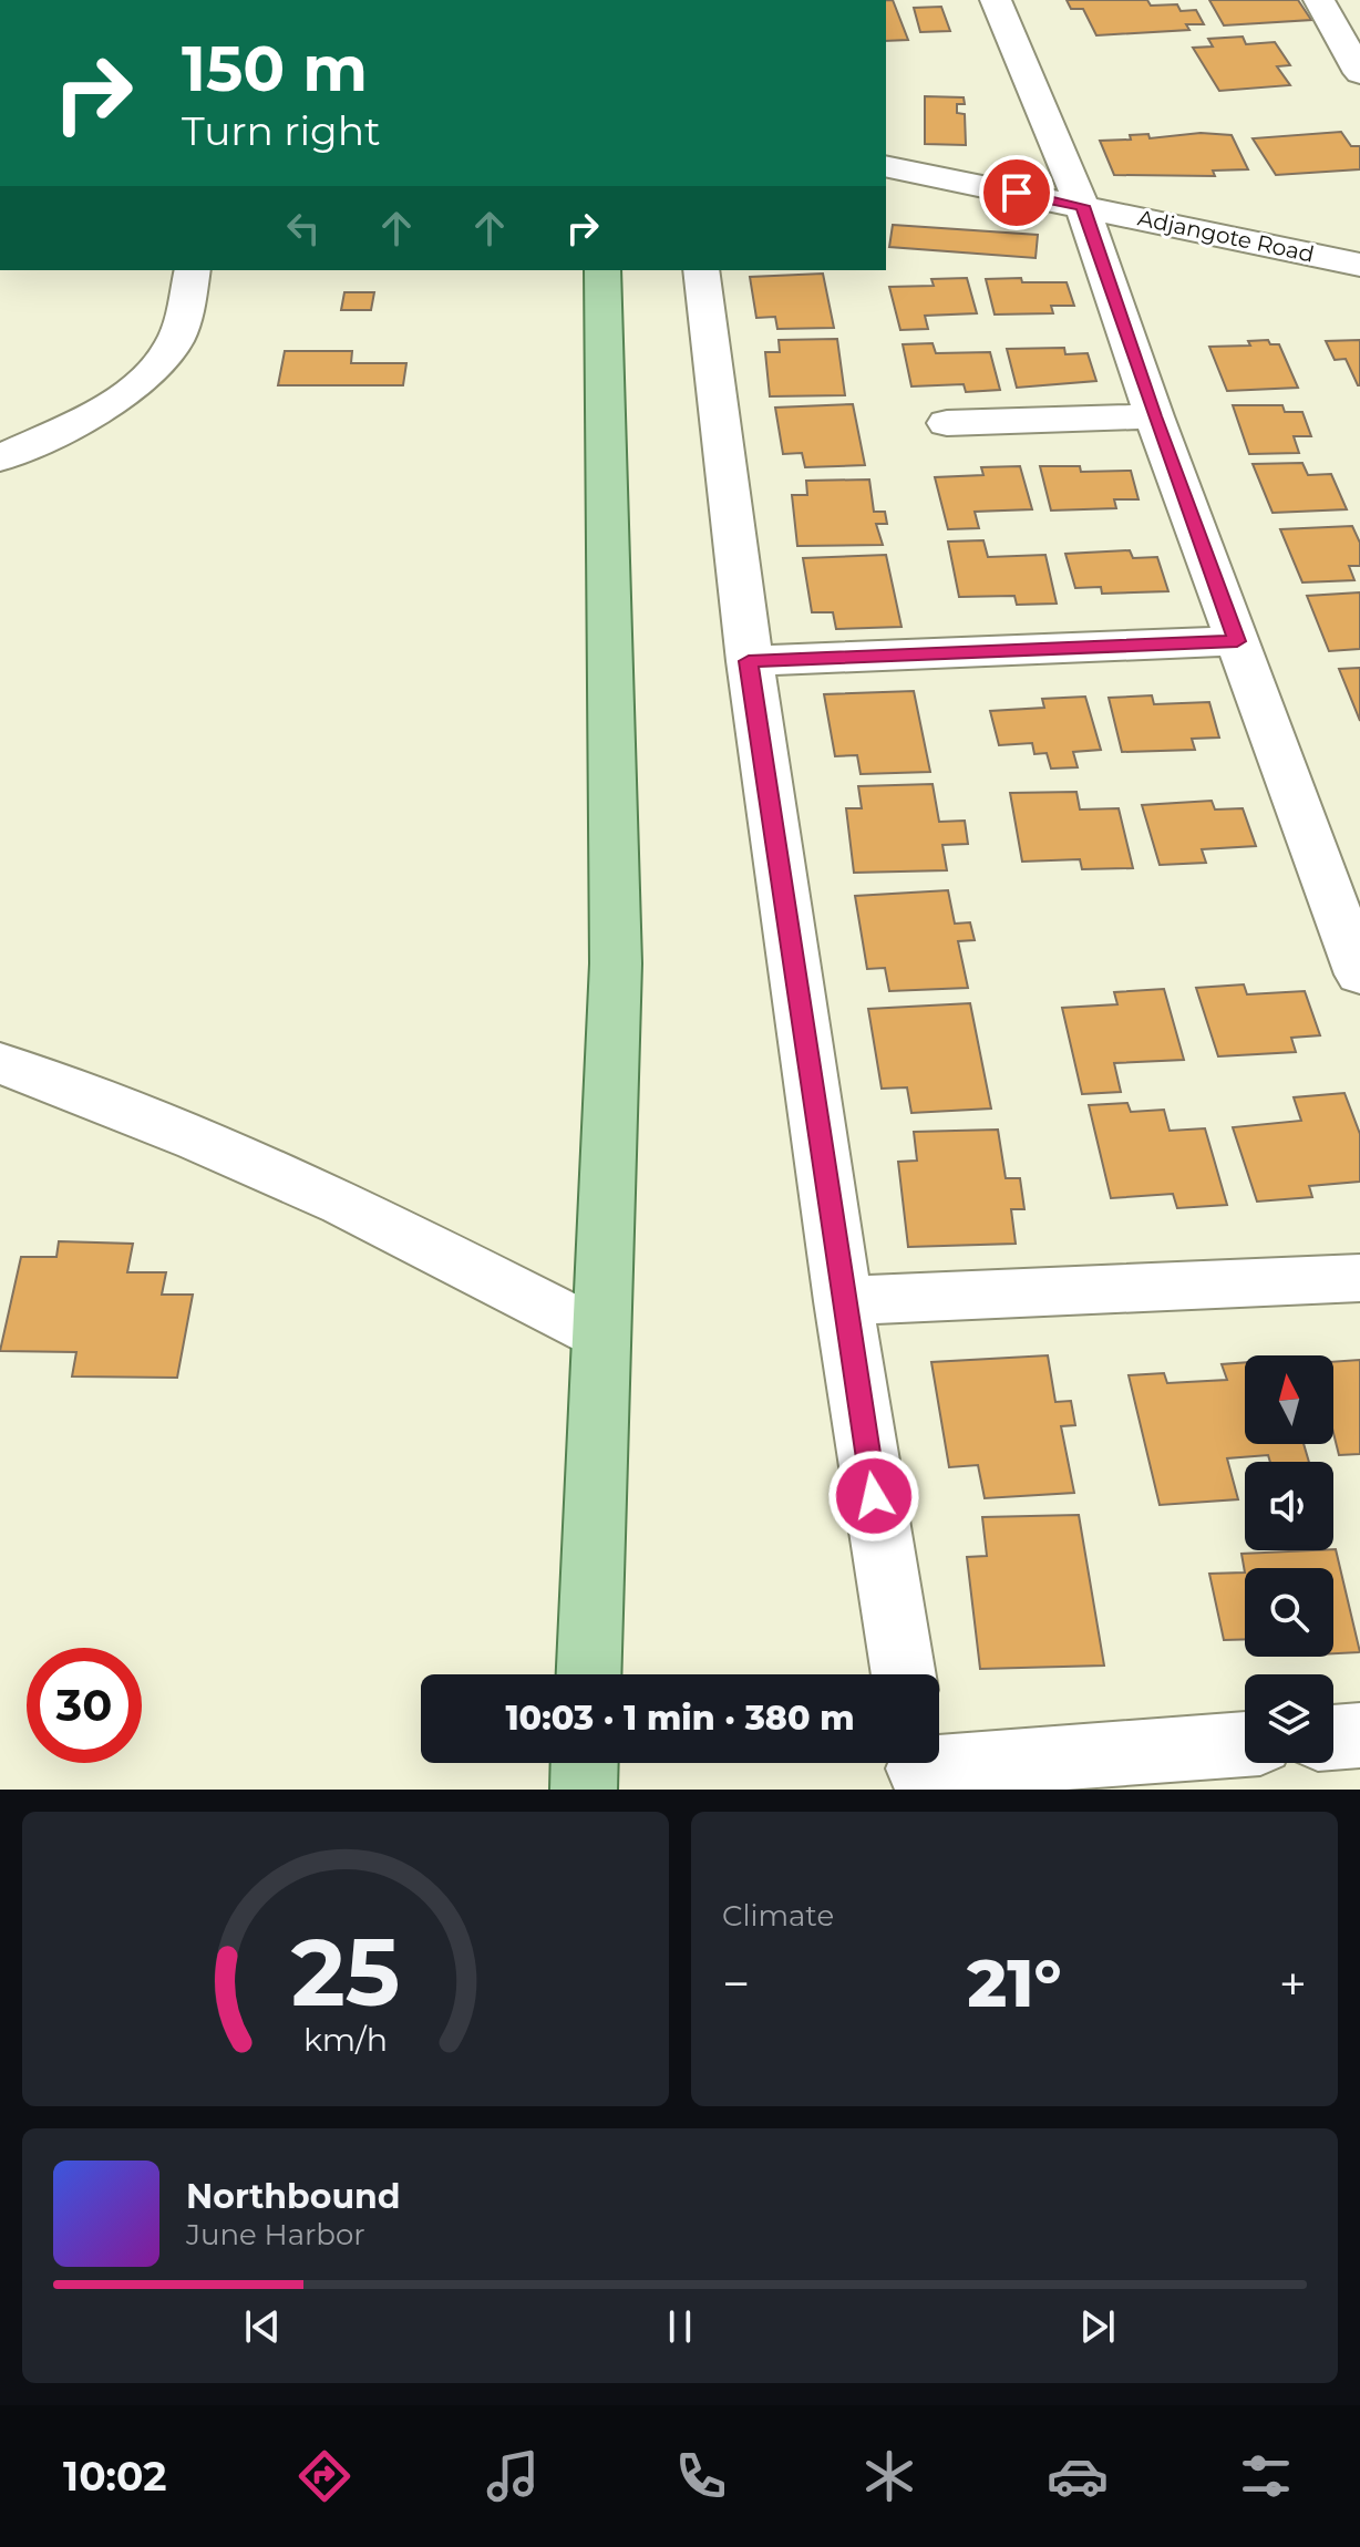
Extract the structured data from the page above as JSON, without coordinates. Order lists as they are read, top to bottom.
{
  "streets": {
    "street": ["Adjangote Road"]
  },
  "north": "top",
  "page": {
    "turn": ["150 m", "Turn right"],
    "limit": "30",
    "trip": "10:03 · 1 min · 380 m",
    "tile": "Climate",
    "heat": ["−", "21°", "+"],
    "song": ["Northbound", "June Harbor"],
    "tabs": "10:02",
    "gauge": ["25", "km/h"]
  }
}
